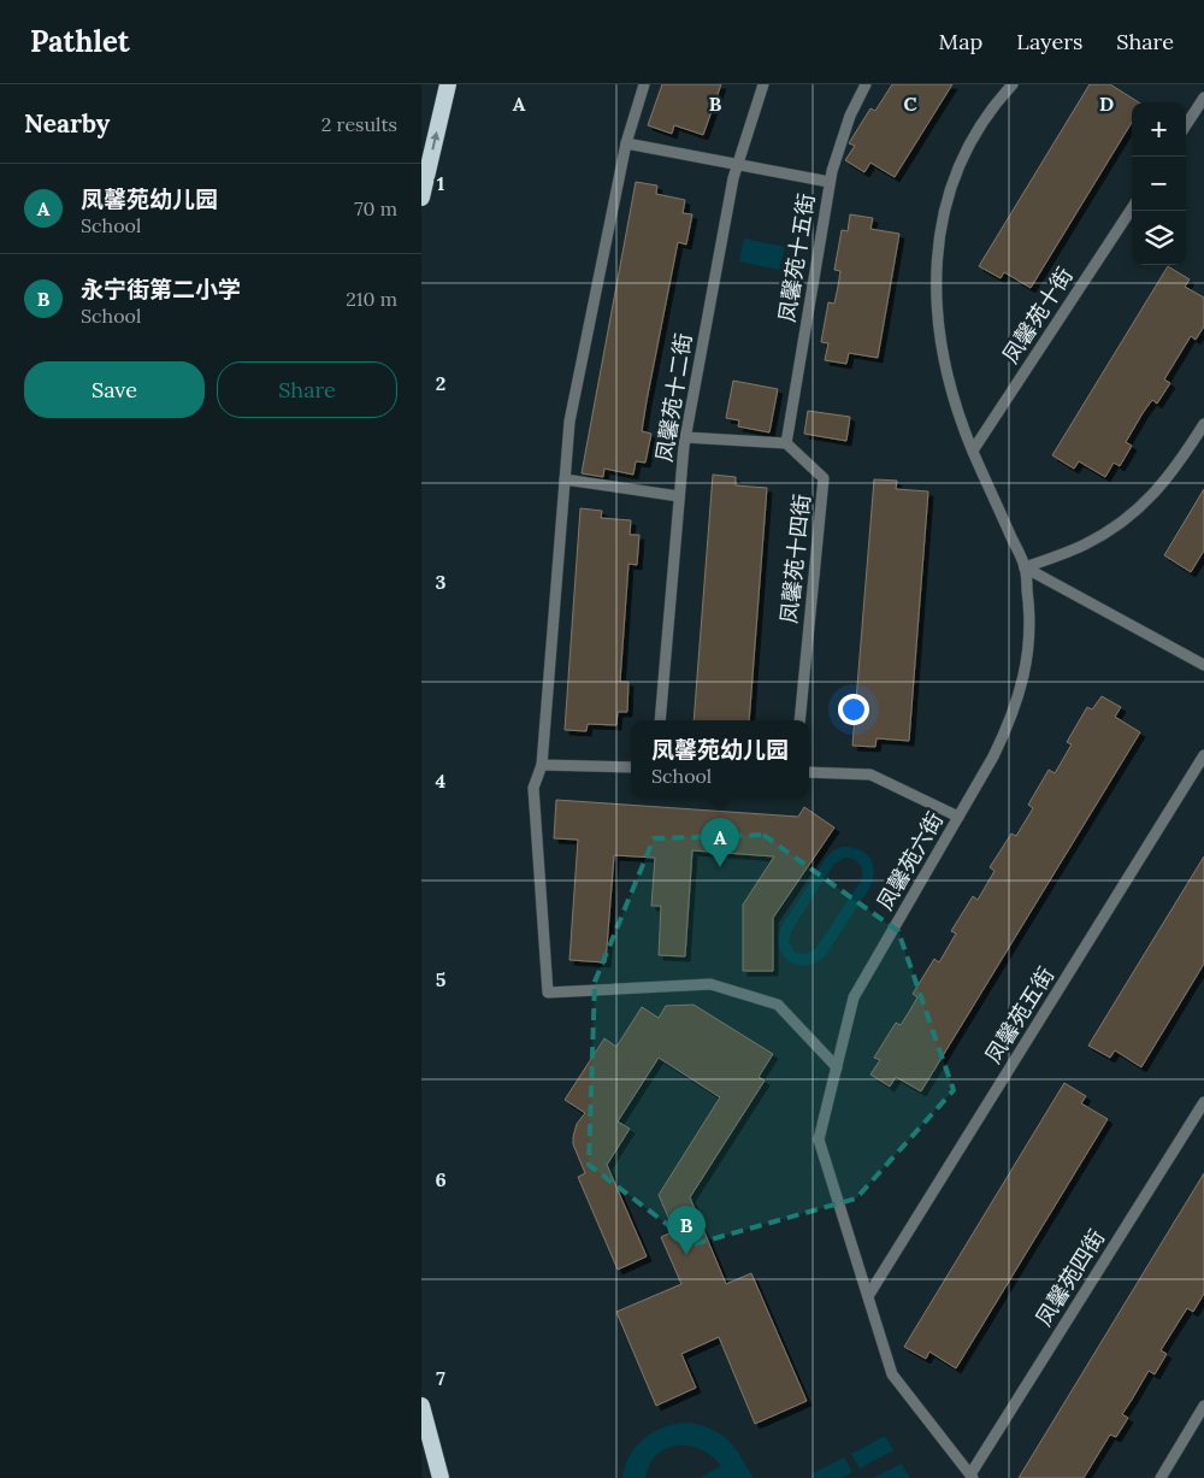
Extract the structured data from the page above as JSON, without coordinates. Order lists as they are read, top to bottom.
{
  "streets": {
    "lane": [
      "凤馨苑十五街",
      "凤馨苑十街",
      "凤馨苑十二街",
      "凤馨苑十四街",
      "凤馨苑六街",
      "凤馨苑五街",
      "凤馨苑四街"
    ]
  },
  "crossings": [
    ["凤馨苑十五街", "凤馨苑十四街"],
    ["凤馨苑十街", "凤馨苑六街"],
    ["凤馨苑六街", "凤馨苑五街"],
    ["凤馨苑六街", "凤馨苑四街"]
  ],
  "page": {
    "header": "Pathlet",
    "nav": ["Map", "Layers", "Share"],
    "heading": ["Nearby", "2 results"],
    "map_buttons": ["+", "−"],
    "list": [
      {
        "mark": "A",
        "name": "凤馨苑幼儿园",
        "note": "School",
        "value": "70 m"
      },
      {
        "mark": "B",
        "name": "永宁街第二小学",
        "note": "School",
        "value": "210 m"
      }
    ],
    "buttons": ["Save", "Share"],
    "popup": ["凤馨苑幼儿园", "School"],
    "pins": ["A", "B"]
  },
  "grid": {
    "columns": [
      "A",
      "B",
      "C",
      "D"
    ],
    "rows": [
      "1",
      "2",
      "3",
      "4",
      "5",
      "6",
      "7"
    ]
  }
}
